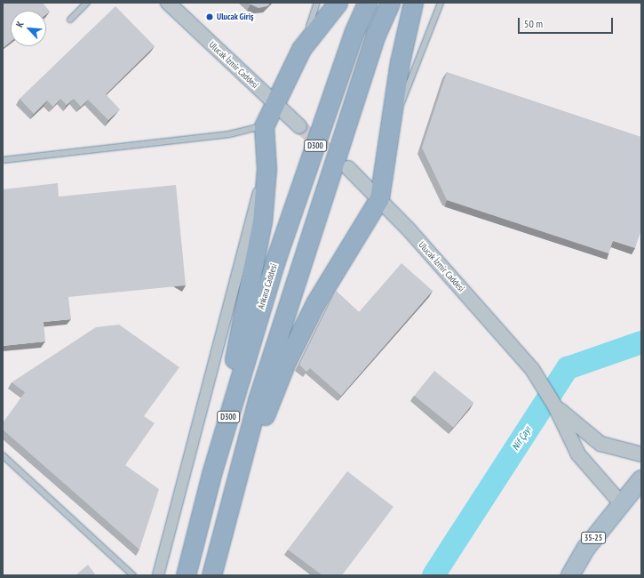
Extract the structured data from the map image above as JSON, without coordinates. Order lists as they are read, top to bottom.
{
  "streets": {
    "highway": ["D300", "Ankara Caddesi"],
    "main road": ["35-25"],
    "street": ["Ulucak İzmir Caddesi"]
  },
  "water": ["Nif Çayı"],
  "places": ["Ulucak Giriş"],
  "scale_bar": "50 m",
  "north": "top left"
}
